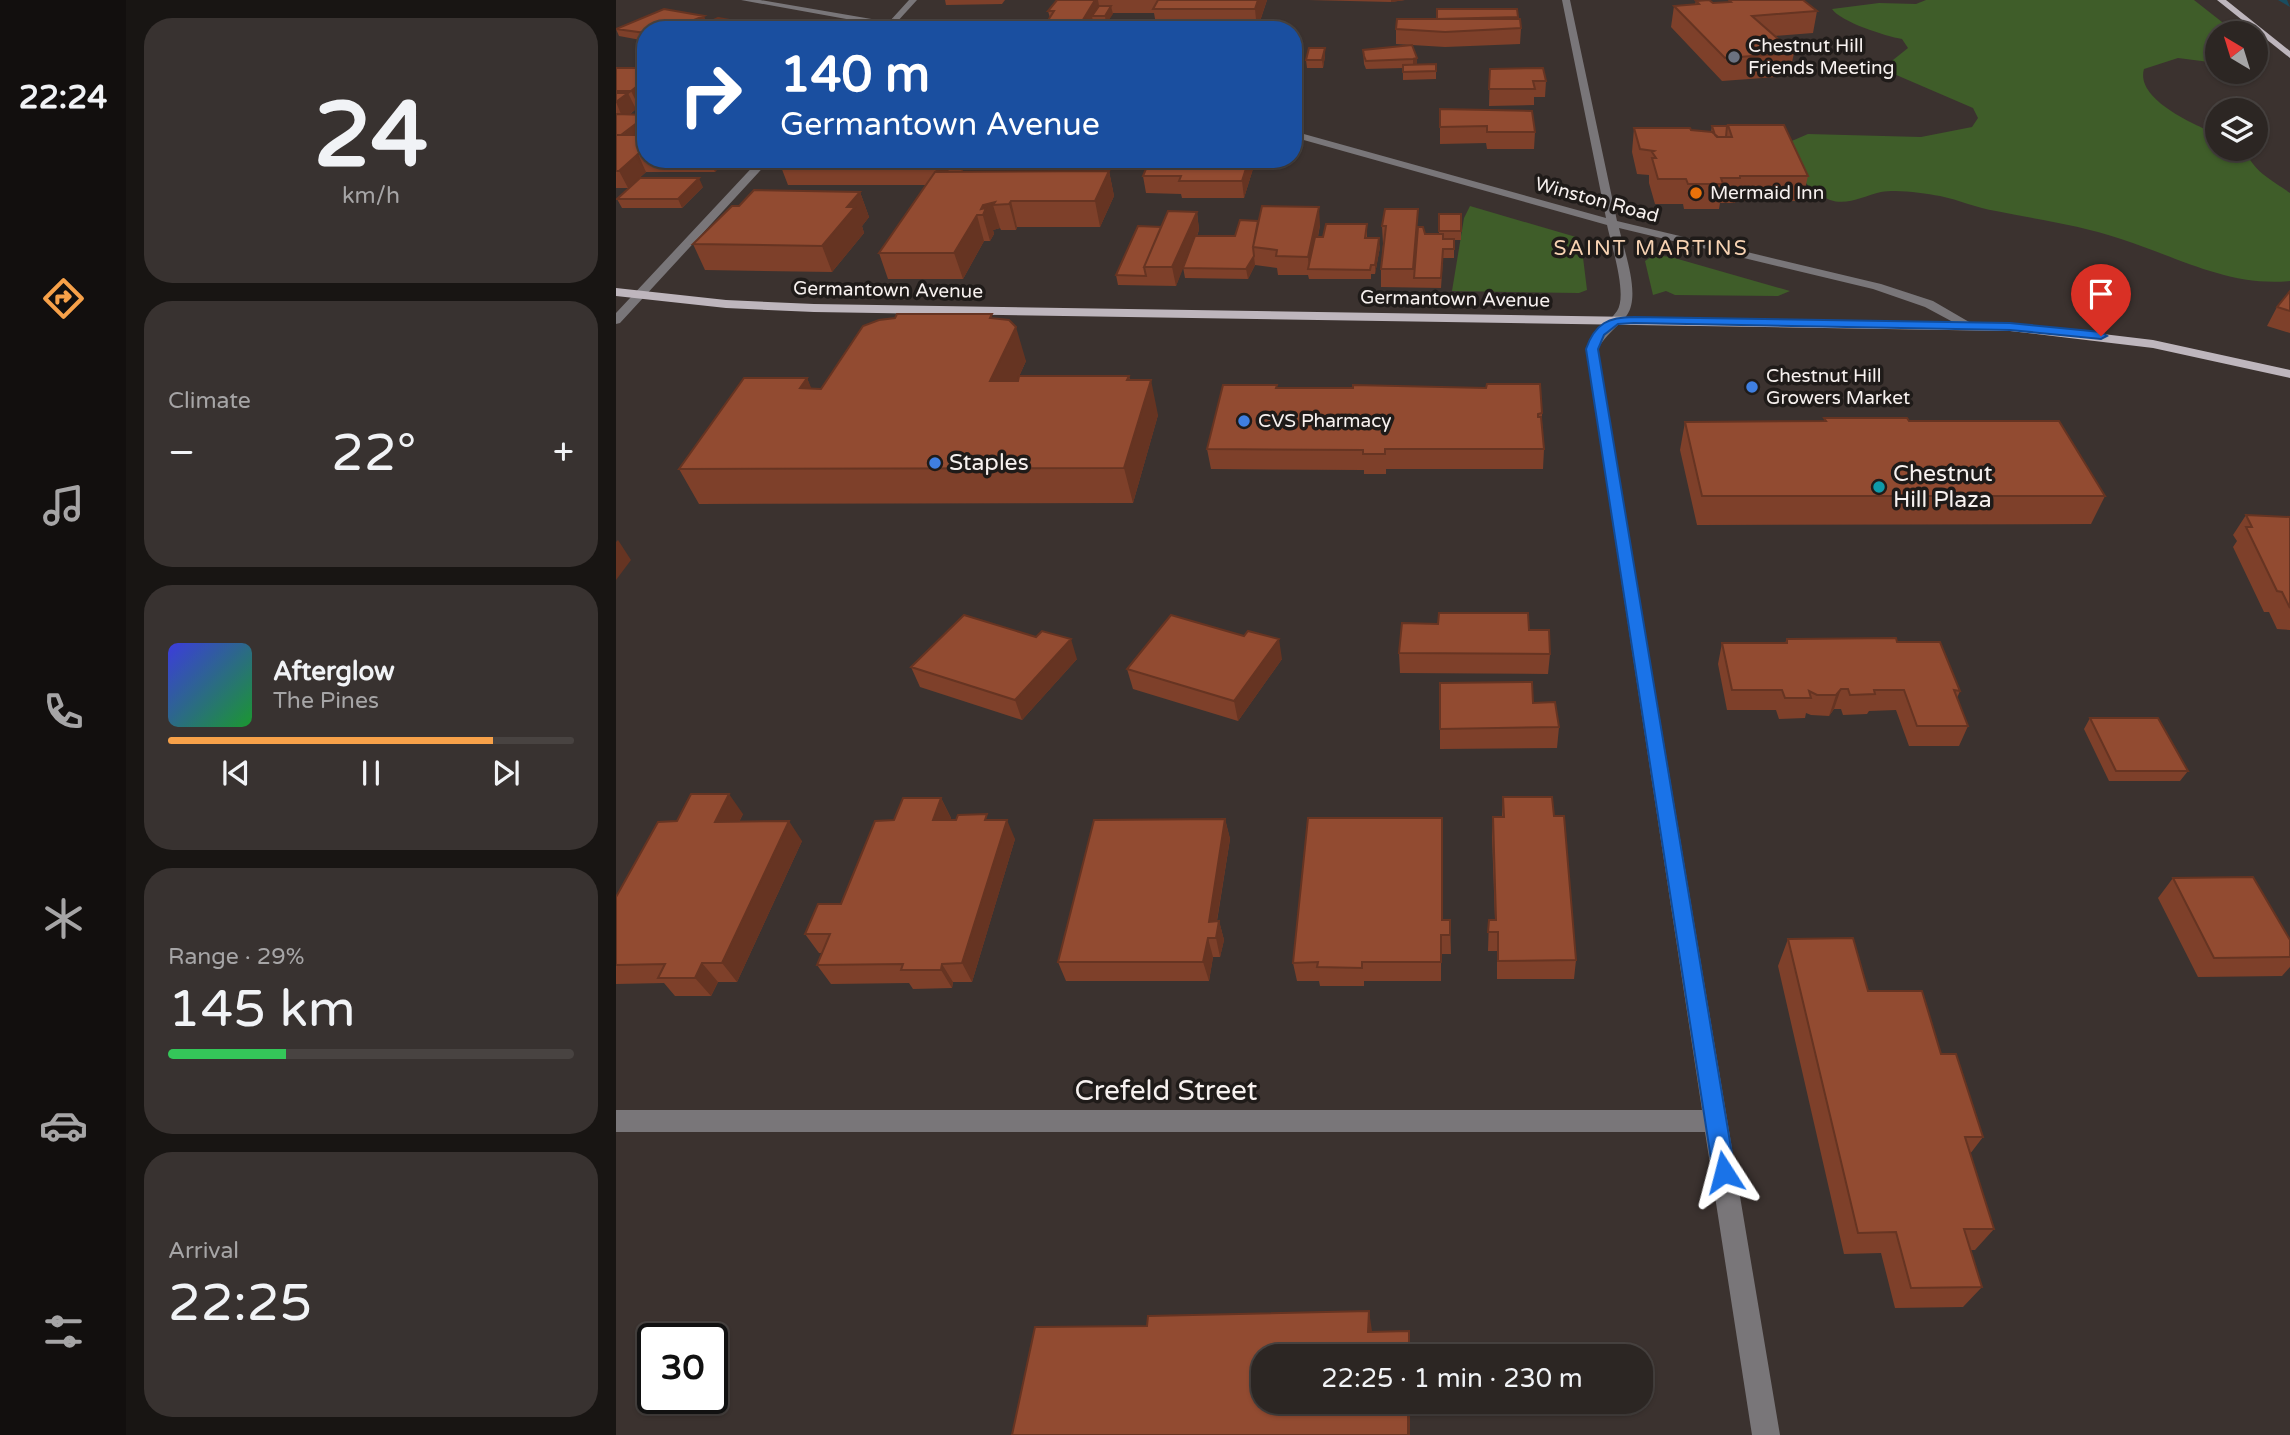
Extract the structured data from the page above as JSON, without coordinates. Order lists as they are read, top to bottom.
{
  "streets": {
    "main road": ["Germantown Avenue"],
    "street": ["Winston Road", "Crefeld Street"]
  },
  "crossings": [
    ["Winston Road", "Germantown Avenue"]
  ],
  "districts": ["SAINT MARTINS"],
  "places": [
    "Chestnut Hill Friends Meeting",
    "Mermaid Inn",
    "Chestnut Hill Growers Market",
    "CVS Pharmacy",
    "Staples",
    "Chestnut Hill Plaza"
  ],
  "north": "top left",
  "page": {
    "tabs": "22:24",
    "tile": [
      ["24", "km/h"],
      "Climate",
      ["Range · 29%", "145 km"],
      ["Arrival", "22:25"]
    ],
    "turn": ["140 m", "Germantown Avenue"],
    "heat": ["−", "22°", "+"],
    "song": ["Afterglow", "The Pines"],
    "limit": "30",
    "trip": "22:25 · 1 min · 230 m"
  }
}
